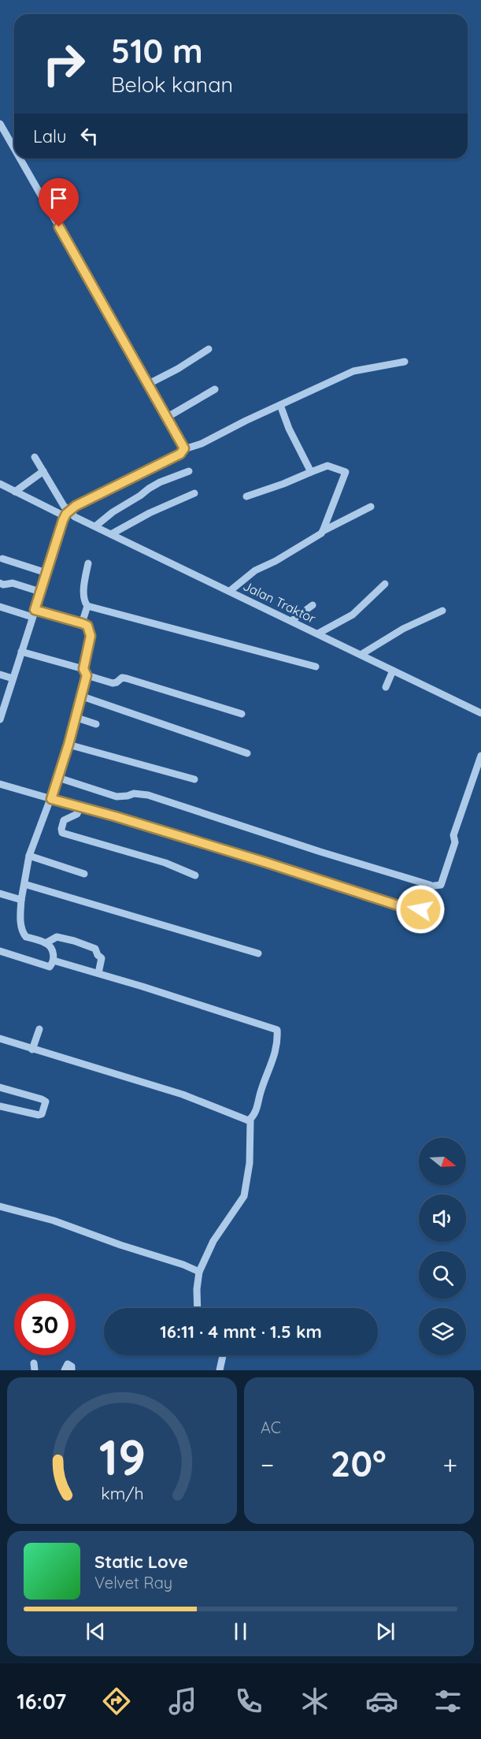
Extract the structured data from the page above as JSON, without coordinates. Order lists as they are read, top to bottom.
{
  "streets": {
    "street": ["Jalan Traktor"]
  },
  "north": "right",
  "page": {
    "turn": ["510 m", "Belok kanan"],
    "then": "Lalu",
    "limit": "30",
    "trip": "16:11 · 4 mnt · 1.5 km",
    "tile": "AC",
    "heat": ["−", "20°", "+"],
    "song": ["Static Love", "Velvet Ray"],
    "tabs": "16:07",
    "gauge": ["19", "km/h"]
  }
}
